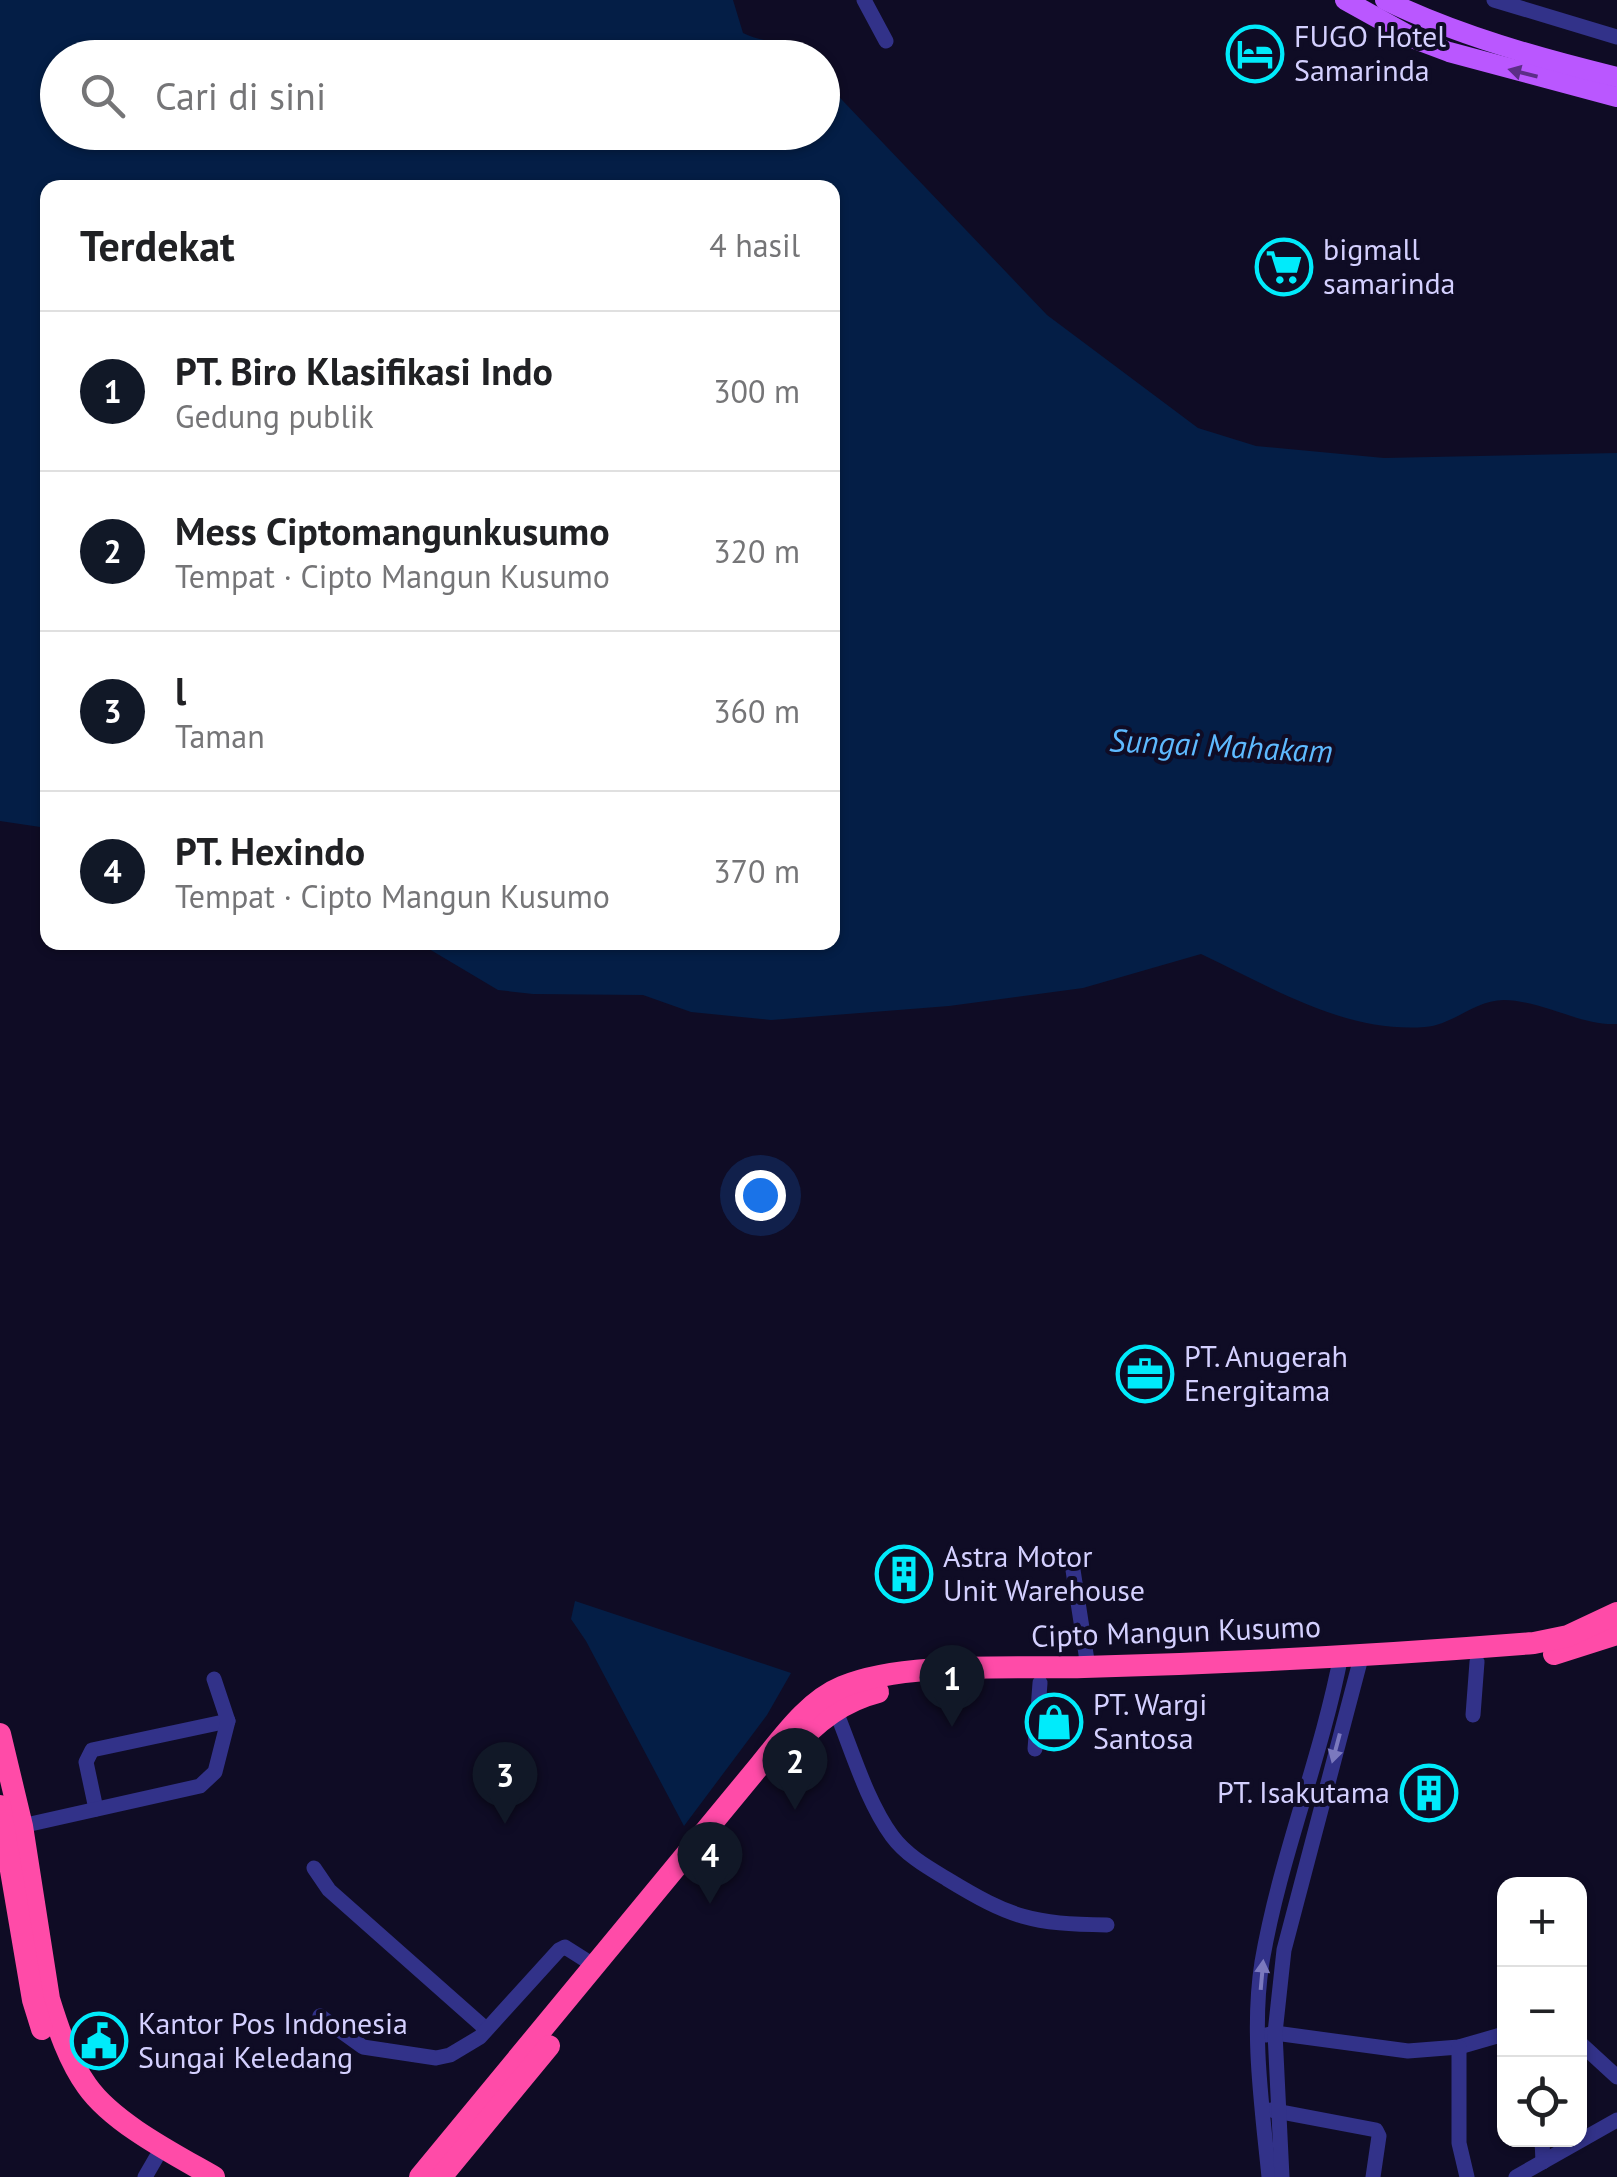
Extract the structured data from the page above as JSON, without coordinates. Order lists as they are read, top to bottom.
{
  "streets": {
    "highway": ["Cipto Mangun Kusumo"]
  },
  "water": ["Sungai Mahakam"],
  "places": {
    "hotel": ["FUGO Hotel Samarinda"],
    "supermarket": ["bigmall samarinda"],
    "office": ["PT. Anugerah Energitama"],
    "building": ["Astra Motor Unit Warehouse", "PT. Isakutama"],
    "shop": ["PT. Wargi Santosa"],
    "public building": ["Kantor Pos Indonesia Sungai Keledang"]
  },
  "page": {
    "search": "Cari di sini",
    "heading": ["Terdekat", "4 hasil"],
    "list": [
      {
        "mark": "1",
        "name": "PT. Biro Klasifikasi Indo",
        "note": "Gedung publik",
        "value": "300 m"
      },
      {
        "mark": "2",
        "name": "Mess Ciptomangunkusumo",
        "note": "Tempat · Cipto Mangun Kusumo",
        "value": "320 m"
      },
      {
        "mark": "3",
        "name": "l",
        "note": "Taman",
        "value": "360 m"
      },
      {
        "mark": "4",
        "name": "PT. Hexindo",
        "note": "Tempat · Cipto Mangun Kusumo",
        "value": "370 m"
      }
    ],
    "pins": [
      "1",
      "2",
      "3",
      "4"
    ],
    "map_buttons": ["+", "−"]
  }
}
